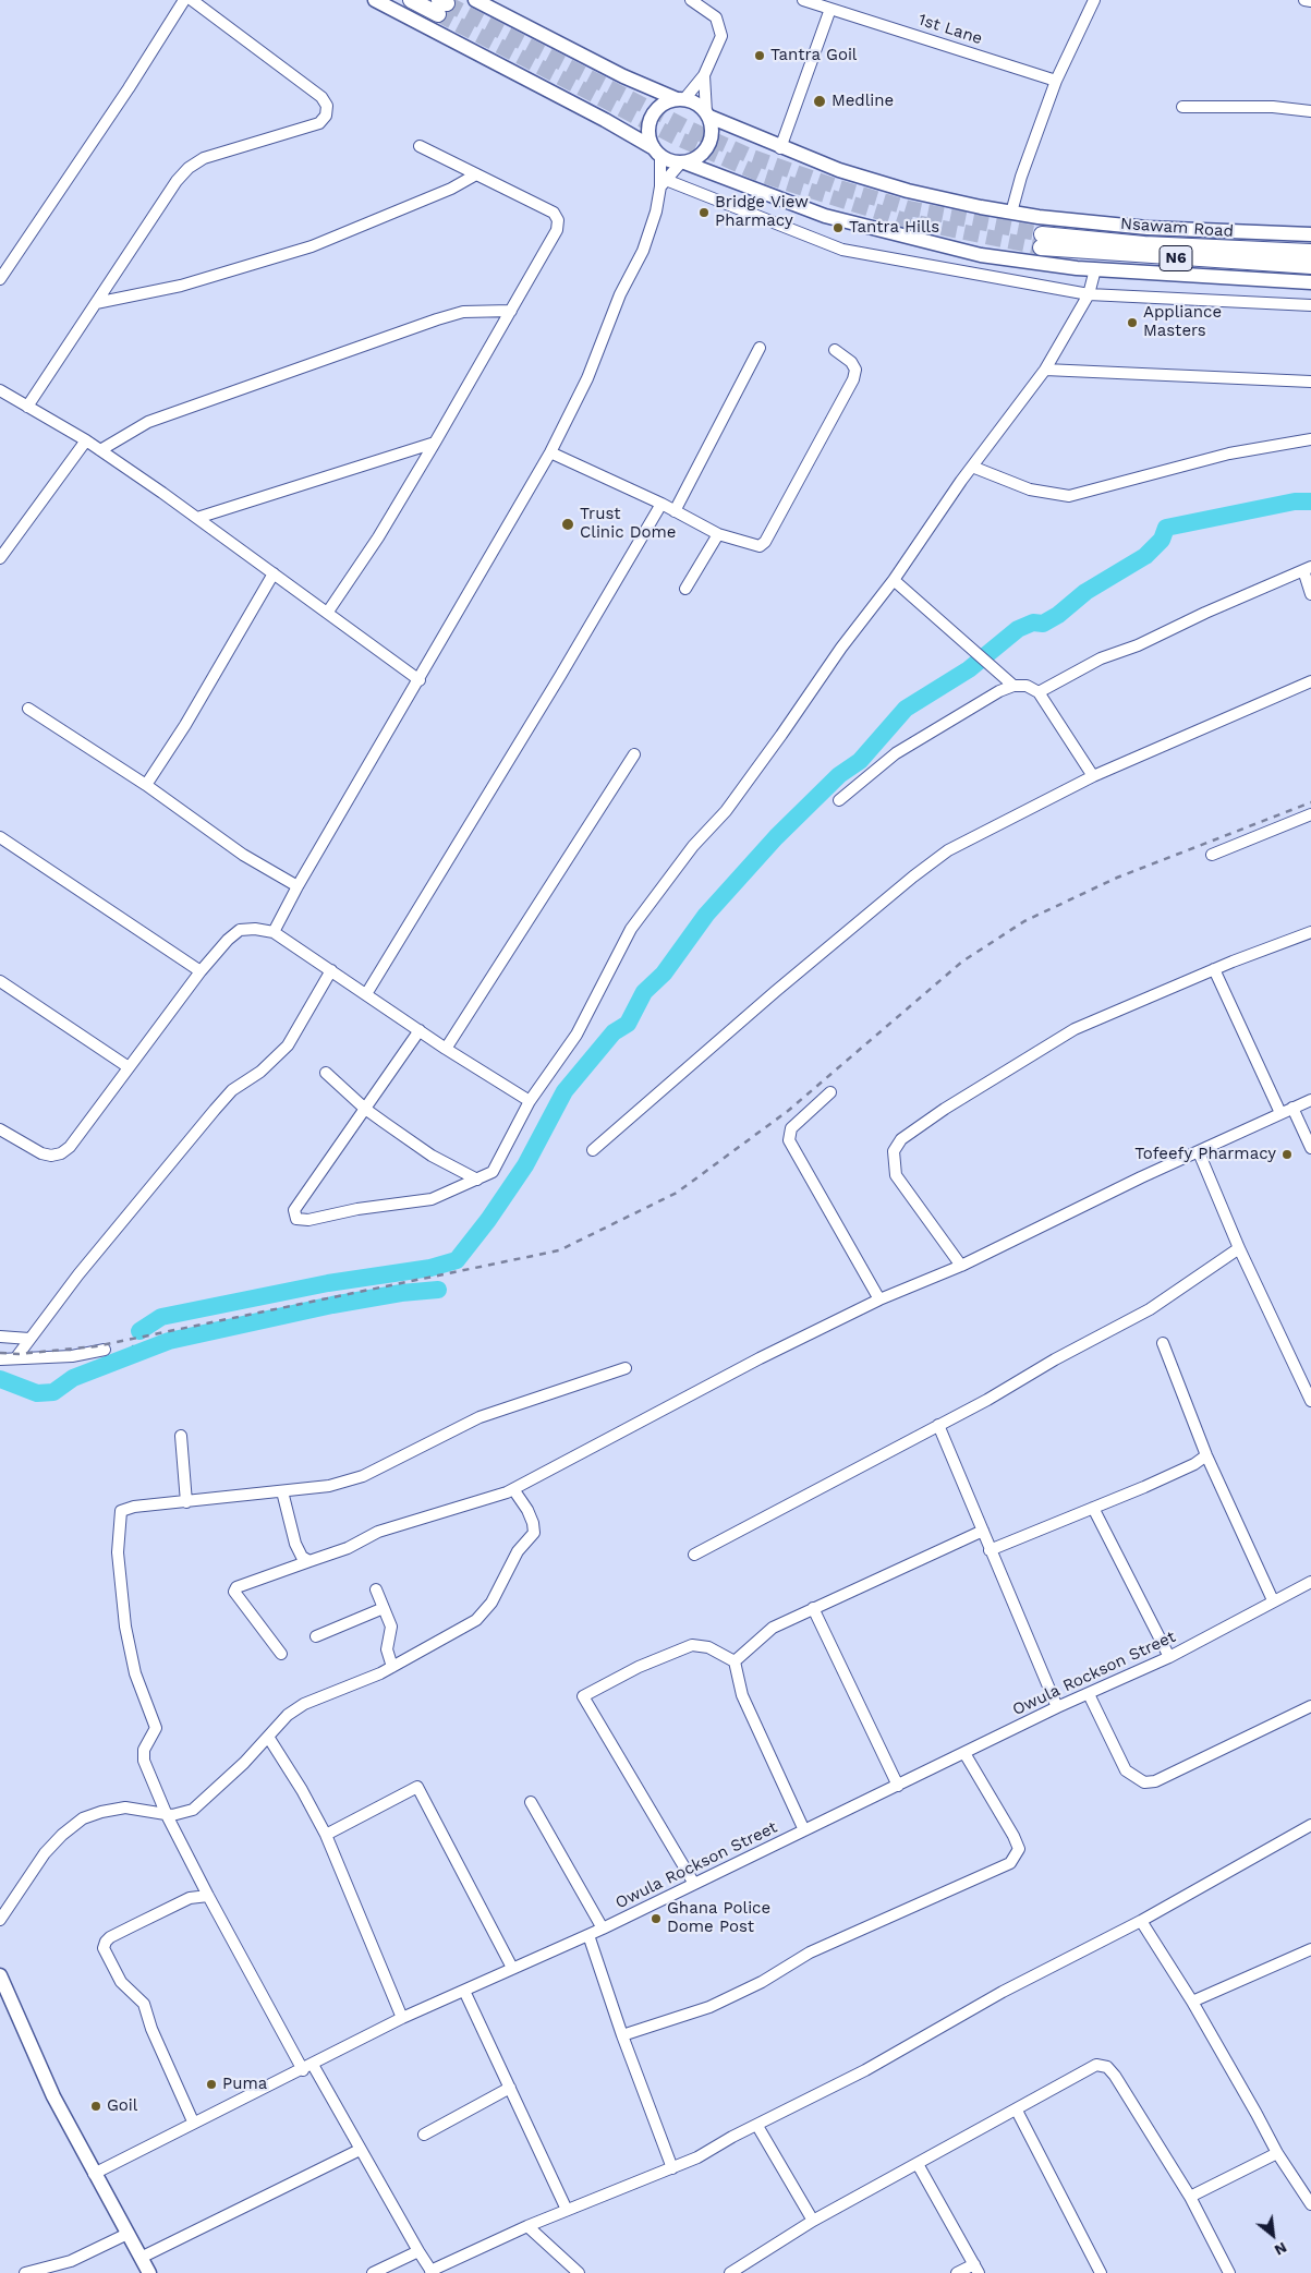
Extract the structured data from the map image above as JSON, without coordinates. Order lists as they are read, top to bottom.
{
  "streets": {
    "highway": ["Nsawam Road", "N6"],
    "street": ["1st Lane", "Owula Rockson Street"]
  },
  "places": [
    "Tantra Goil",
    "Medline",
    "Bridge View Pharmacy",
    "Tantra Hills",
    "Appliance Masters",
    "Trust Clinic Dome",
    "Tofeefy Pharmacy",
    "Ghana Police Dome Post",
    "Puma",
    "Goil"
  ],
  "north": "bottom right"
}
